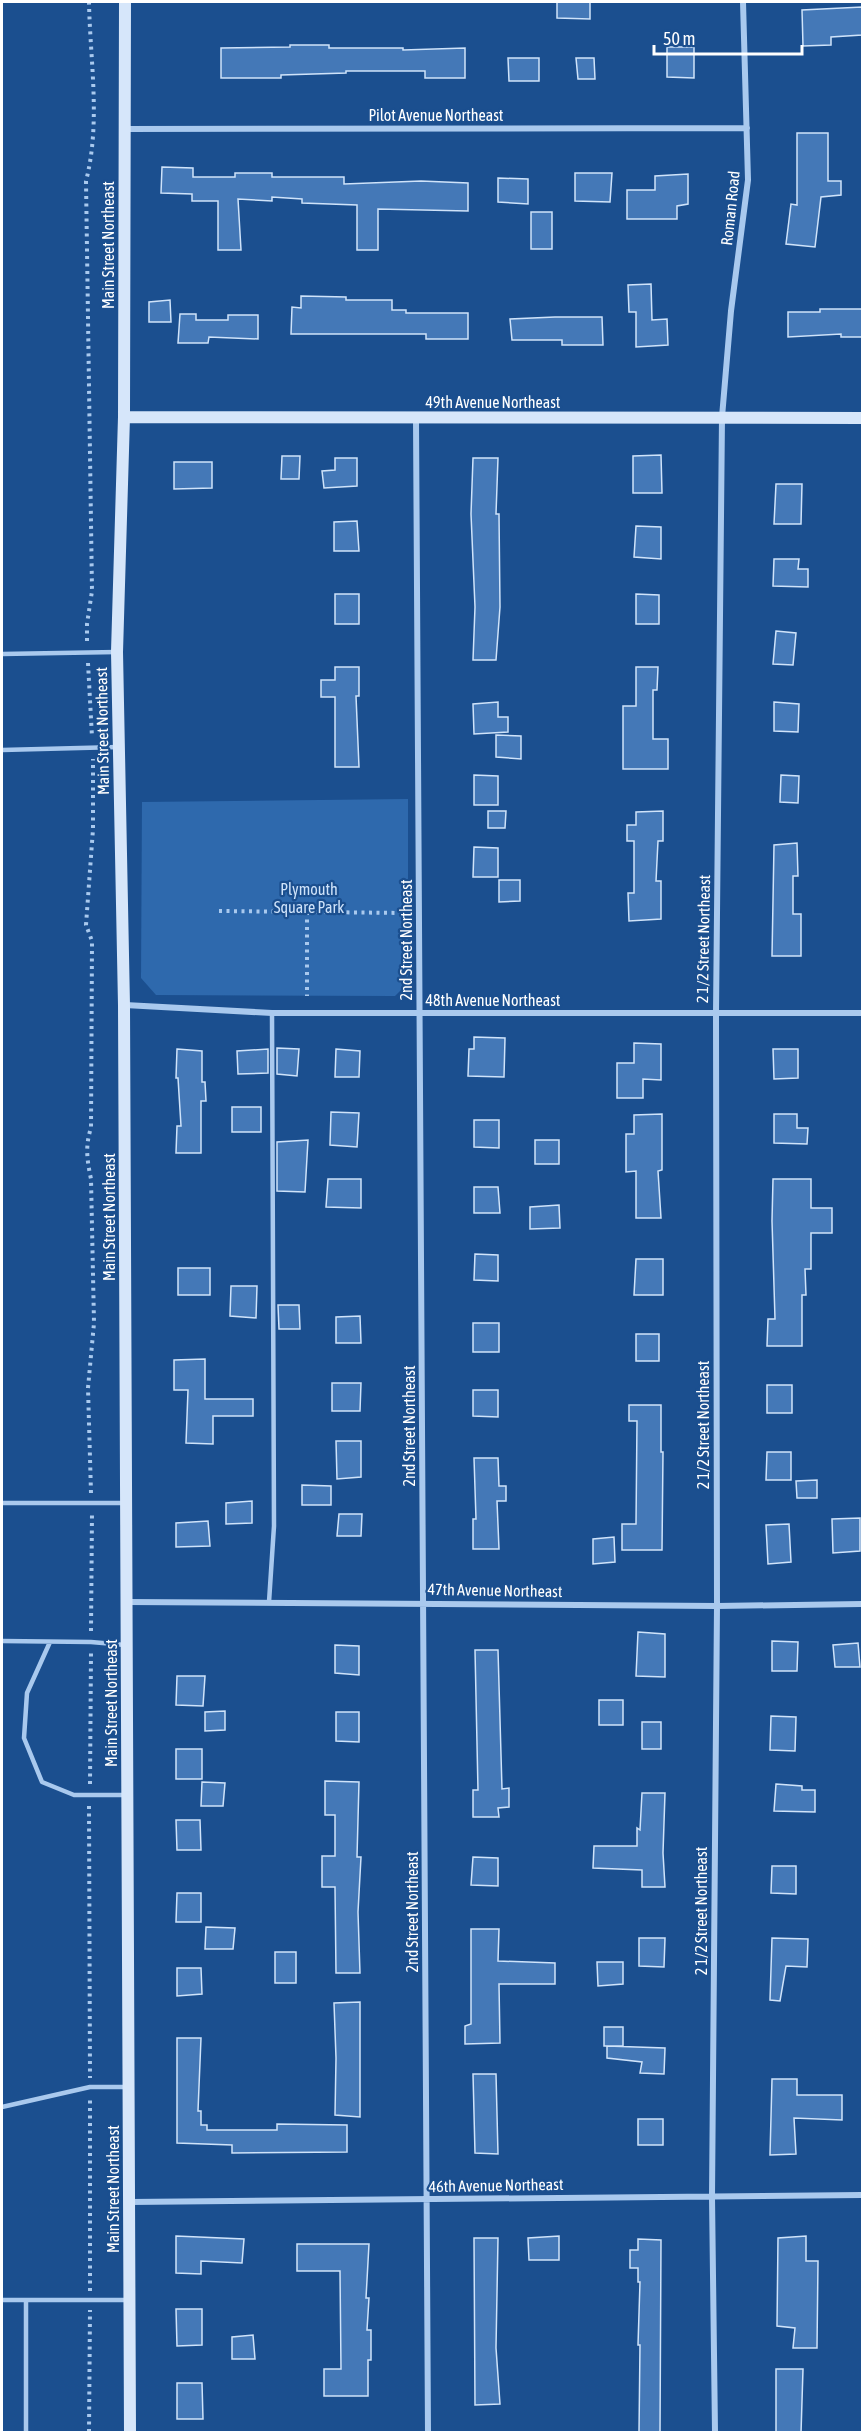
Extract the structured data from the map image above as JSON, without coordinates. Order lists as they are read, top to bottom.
{
  "streets": {
    "street": [
      "Pilot Avenue Northeast",
      "Roman Road",
      "Main Street Northeast",
      "49th Avenue Northeast",
      "2 1/2 Street Northeast",
      "2nd Street Northeast",
      "48th Avenue Northeast",
      "47th Avenue Northeast",
      "46th Avenue Northeast"
    ]
  },
  "crossings": [
    ["Pilot Avenue Northeast", "Roman Road"],
    ["Pilot Avenue Northeast", "Main Street Northeast"],
    ["Roman Road", "49th Avenue Northeast"],
    ["Roman Road", "2 1/2 Street Northeast"],
    ["Main Street Northeast", "49th Avenue Northeast"],
    ["Main Street Northeast", "48th Avenue Northeast"],
    ["Main Street Northeast", "47th Avenue Northeast"],
    ["Main Street Northeast", "46th Avenue Northeast"],
    ["49th Avenue Northeast", "2 1/2 Street Northeast"],
    ["49th Avenue Northeast", "2nd Street Northeast"],
    ["2 1/2 Street Northeast", "48th Avenue Northeast"],
    ["2 1/2 Street Northeast", "47th Avenue Northeast"],
    ["2 1/2 Street Northeast", "46th Avenue Northeast"],
    ["2nd Street Northeast", "48th Avenue Northeast"],
    ["2nd Street Northeast", "47th Avenue Northeast"],
    ["2nd Street Northeast", "46th Avenue Northeast"]
  ],
  "parks": ["Plymouth Square Park"],
  "scale_bar": "50 m"
}
